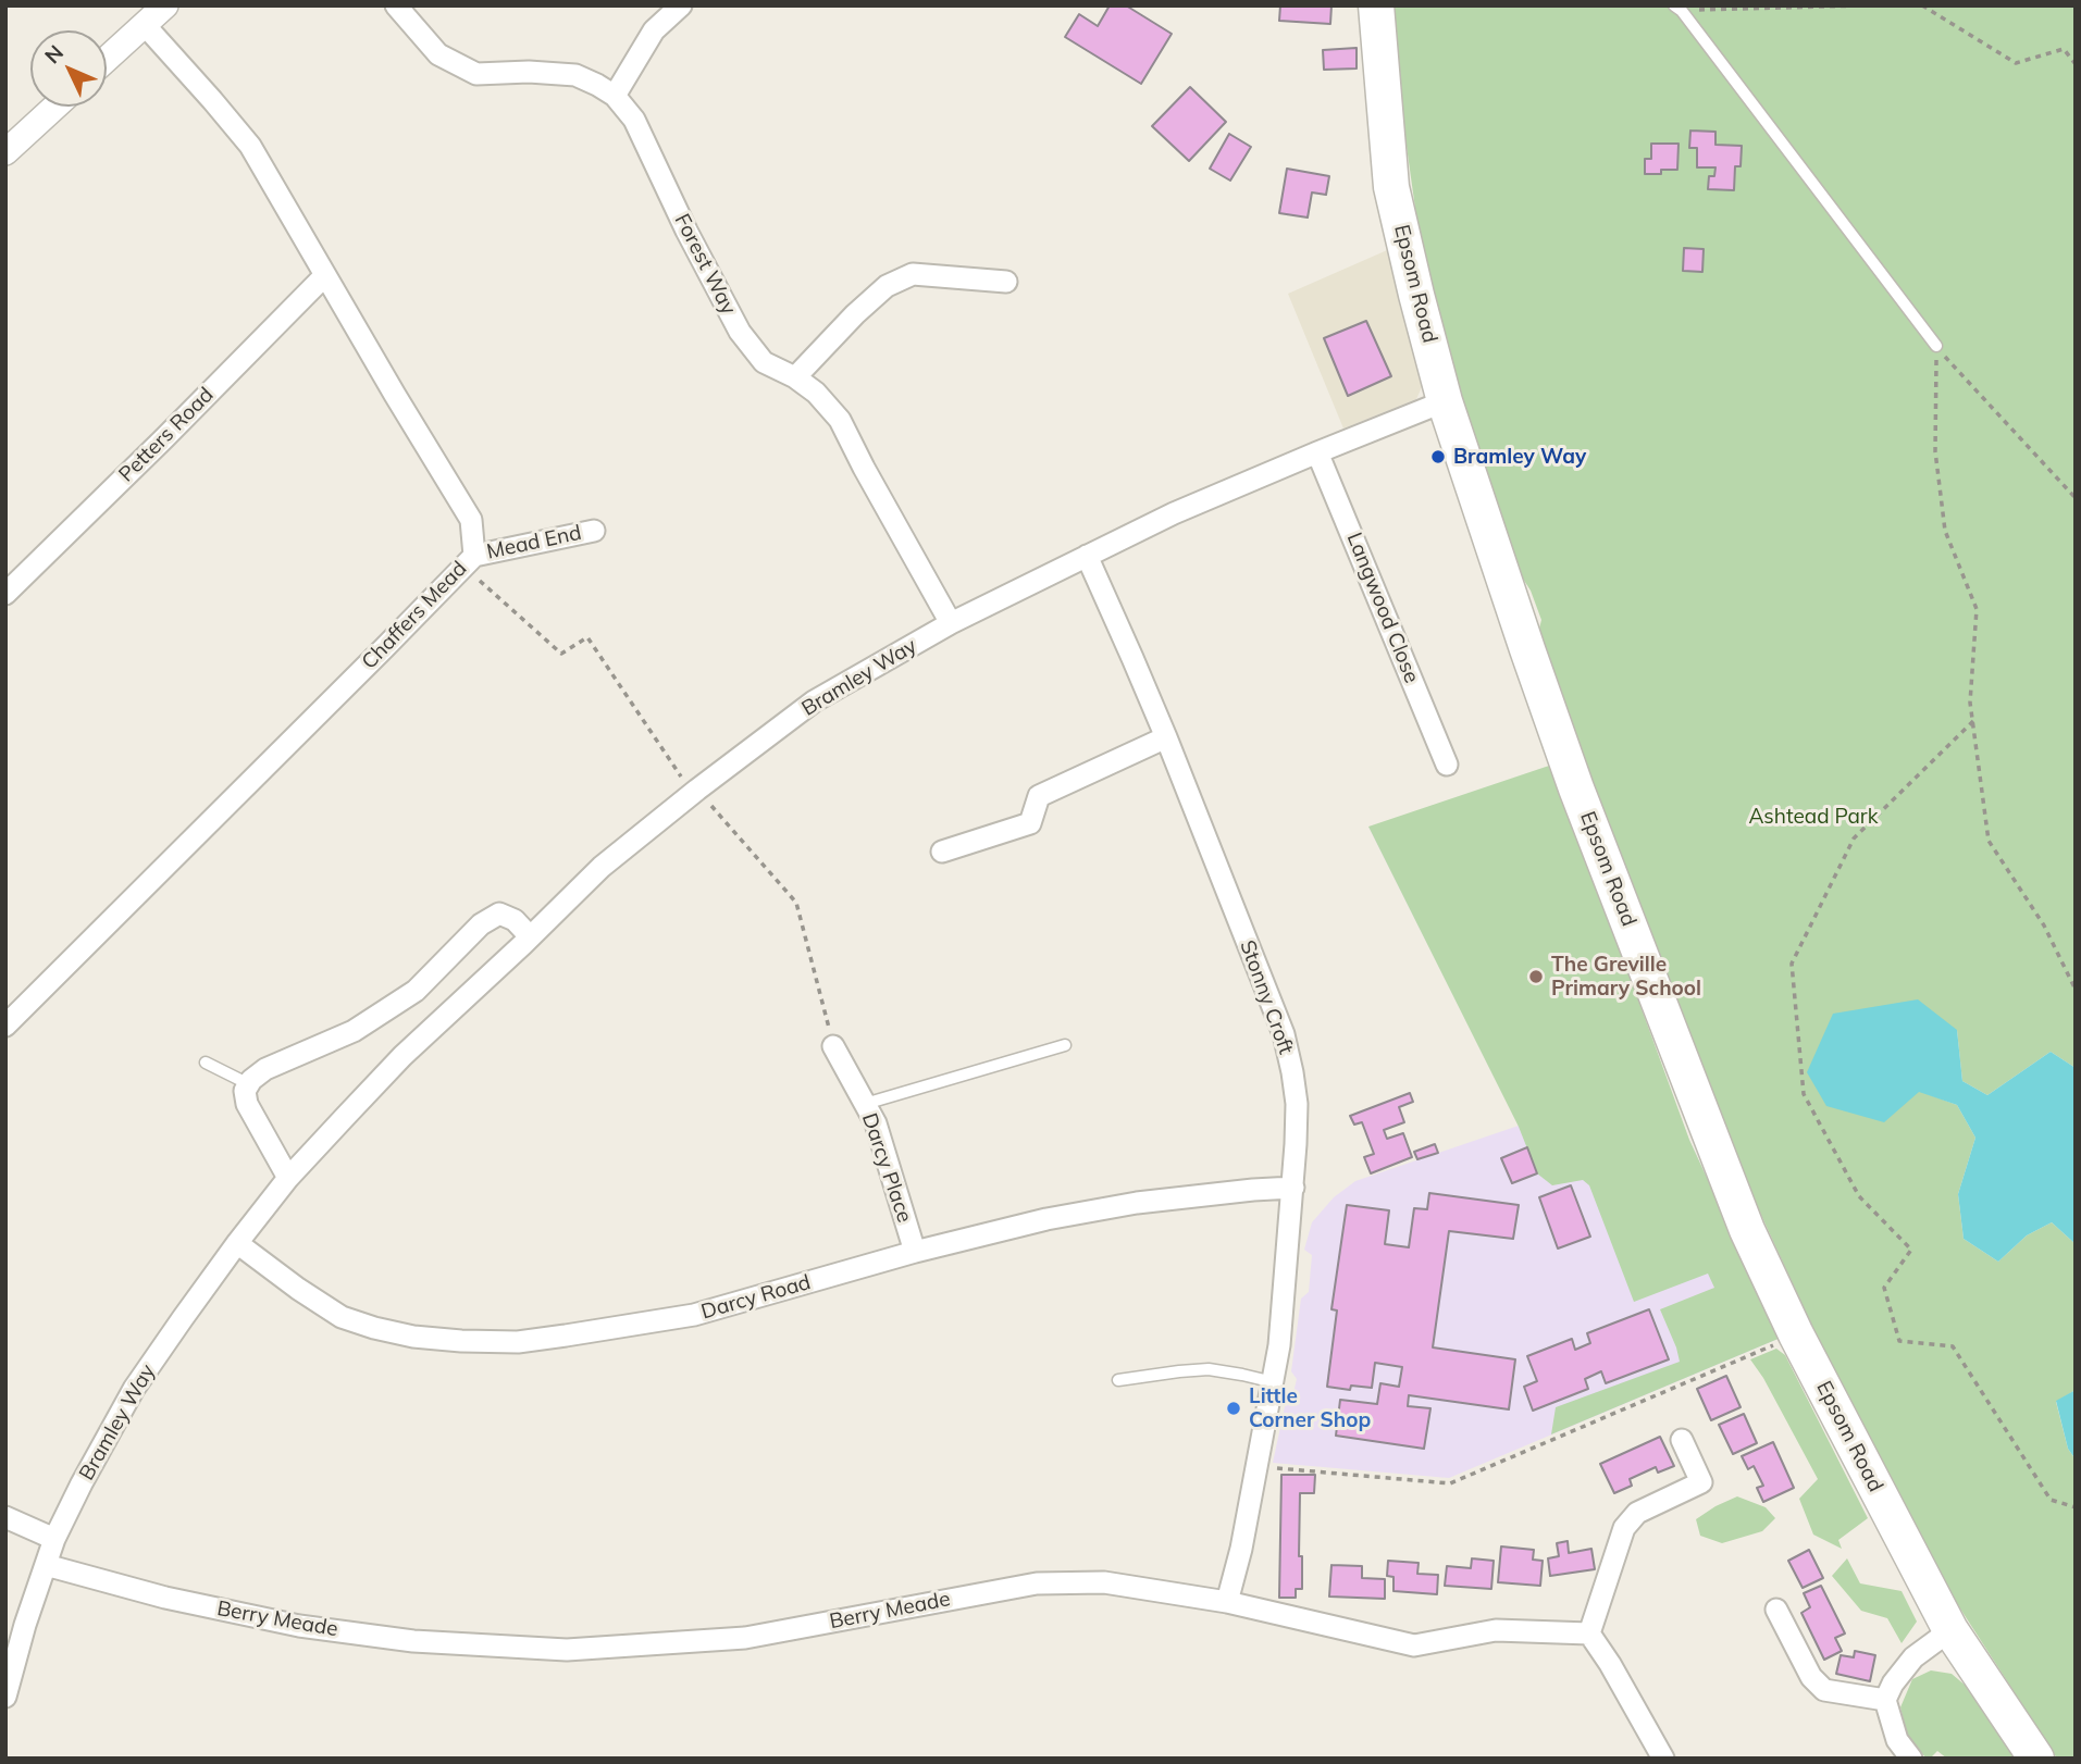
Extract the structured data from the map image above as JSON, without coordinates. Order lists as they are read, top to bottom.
{
  "streets": {
    "highway": ["Epsom Road"],
    "street": [
      "Forest Way",
      "Petters Road",
      "Mead End",
      "Langwood Close",
      "Chaffers Mead",
      "Bramley Way",
      "Stonny Croft",
      "Darcy Place",
      "Darcy Road",
      "Berry Meade"
    ]
  },
  "crossings": [
    ["Forest Way", "Bramley Way"],
    ["Epsom Road", "Bramley Way"],
    ["Petters Road", "Chaffers Mead"],
    ["Mead End", "Chaffers Mead"],
    ["Langwood Close", "Bramley Way"],
    ["Bramley Way", "Stonny Croft"],
    ["Bramley Way", "Darcy Road"],
    ["Bramley Way", "Berry Meade"],
    ["Stonny Croft", "Darcy Road"],
    ["Stonny Croft", "Berry Meade"],
    ["Darcy Place", "Darcy Road"]
  ],
  "parks": ["Ashtead Park"],
  "places": ["Bramley Way", "The Greville Primary School", "Little Corner Shop"],
  "north": "top left"
}
